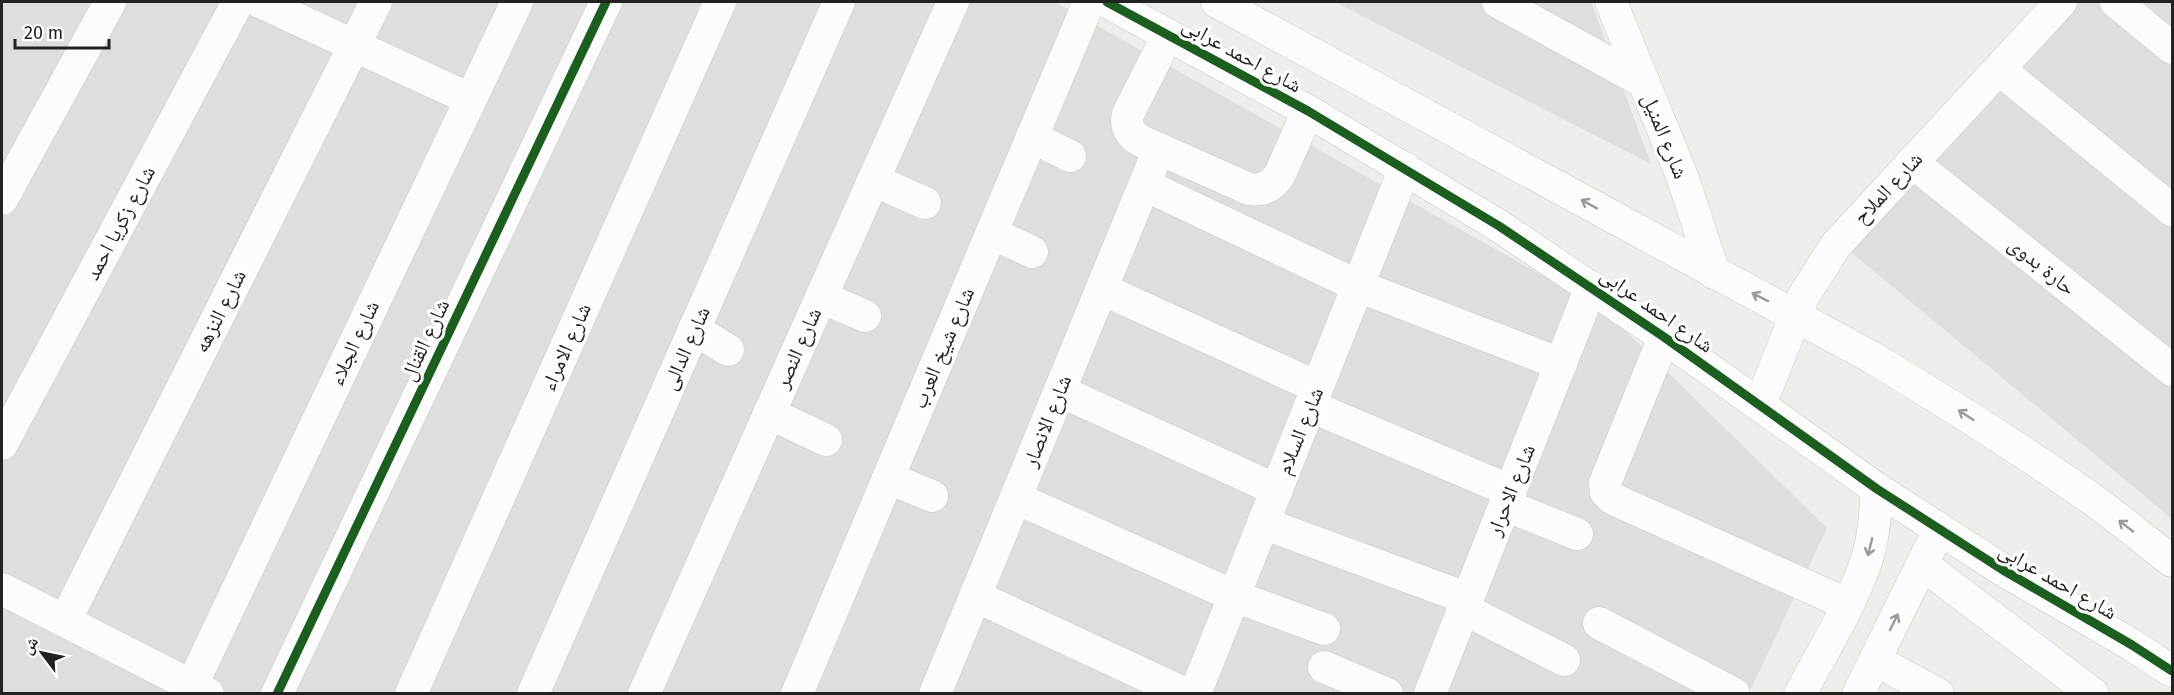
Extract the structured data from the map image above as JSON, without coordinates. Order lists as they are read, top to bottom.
{
  "streets": {
    "street": [
      "شارع احمد عرابى",
      "شارع المنيل",
      "شارع الملاح",
      "شارع زكريا احمد",
      "حارة بدوى",
      "شارع النزهه",
      "شارع القنال",
      "شارع الجلاء",
      "شارع الامراء",
      "شارع الدالى",
      "شارع النصر",
      "شارع شيخ العرب",
      "شارع الانصار",
      "شارع السلام",
      "شارع الاحرار"
    ]
  },
  "crossings": [
    ["شارع احمد عرابى", "شارع المنيل"],
    ["شارع احمد عرابى", "شارع الملاح"],
    ["شارع احمد عرابى", "شارع السلام"],
    ["شارع احمد عرابى", "شارع الاحرار"],
    ["شارع الملاح", "حارة بدوى"]
  ],
  "scale_bar": "20 m",
  "north": "top left"
}
